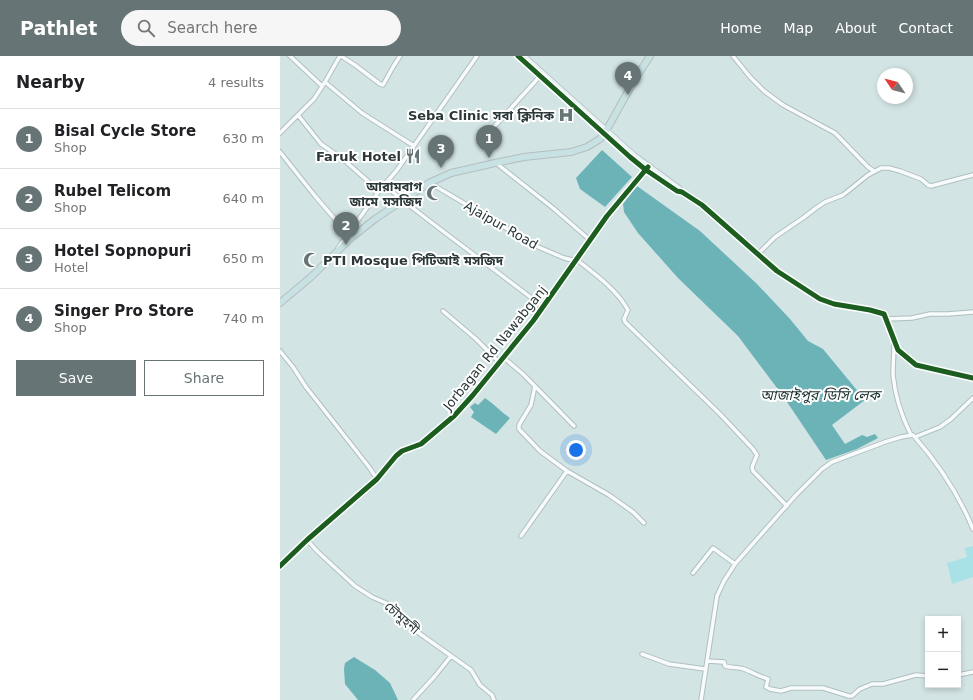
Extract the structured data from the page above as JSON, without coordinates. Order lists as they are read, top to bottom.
{
  "streets": {
    "street": ["Ajaipur Road", "Jorbagan Rd Nawabganj", "চৌমুহনী"]
  },
  "crossings": [
    ["Ajaipur Road", "Jorbagan Rd Nawabganj"],
    ["Jorbagan Rd Nawabganj", "চৌমুহনী"]
  ],
  "water": ["আজাইপুর ডিসি লেক"],
  "places": {
    "hospital": ["Seba Clinic সবা ক্লিনিক"],
    "restaurant": ["Faruk Hotel"],
    "mosque": ["আরামবাগ জামে মসজিদ", "PTI Mosque পিটিআই মসজিদ"]
  },
  "north": "top left",
  "page": {
    "header": "Pathlet",
    "search": "Search here",
    "nav": [
      "Home",
      "Map",
      "About",
      "Contact"
    ],
    "heading": ["Nearby", "4 results"],
    "pins": [
      "4",
      "1",
      "3",
      "2"
    ],
    "list": [
      {
        "mark": "1",
        "name": "Bisal Cycle Store",
        "note": "Shop",
        "value": "630 m"
      },
      {
        "mark": "2",
        "name": "Rubel Telicom",
        "note": "Shop",
        "value": "640 m"
      },
      {
        "mark": "3",
        "name": "Hotel Sopnopuri",
        "note": "Hotel",
        "value": "650 m"
      },
      {
        "mark": "4",
        "name": "Singer Pro Store",
        "note": "Shop",
        "value": "740 m"
      }
    ],
    "buttons": ["Save", "Share"],
    "map_buttons": ["+", "−"]
  }
}
